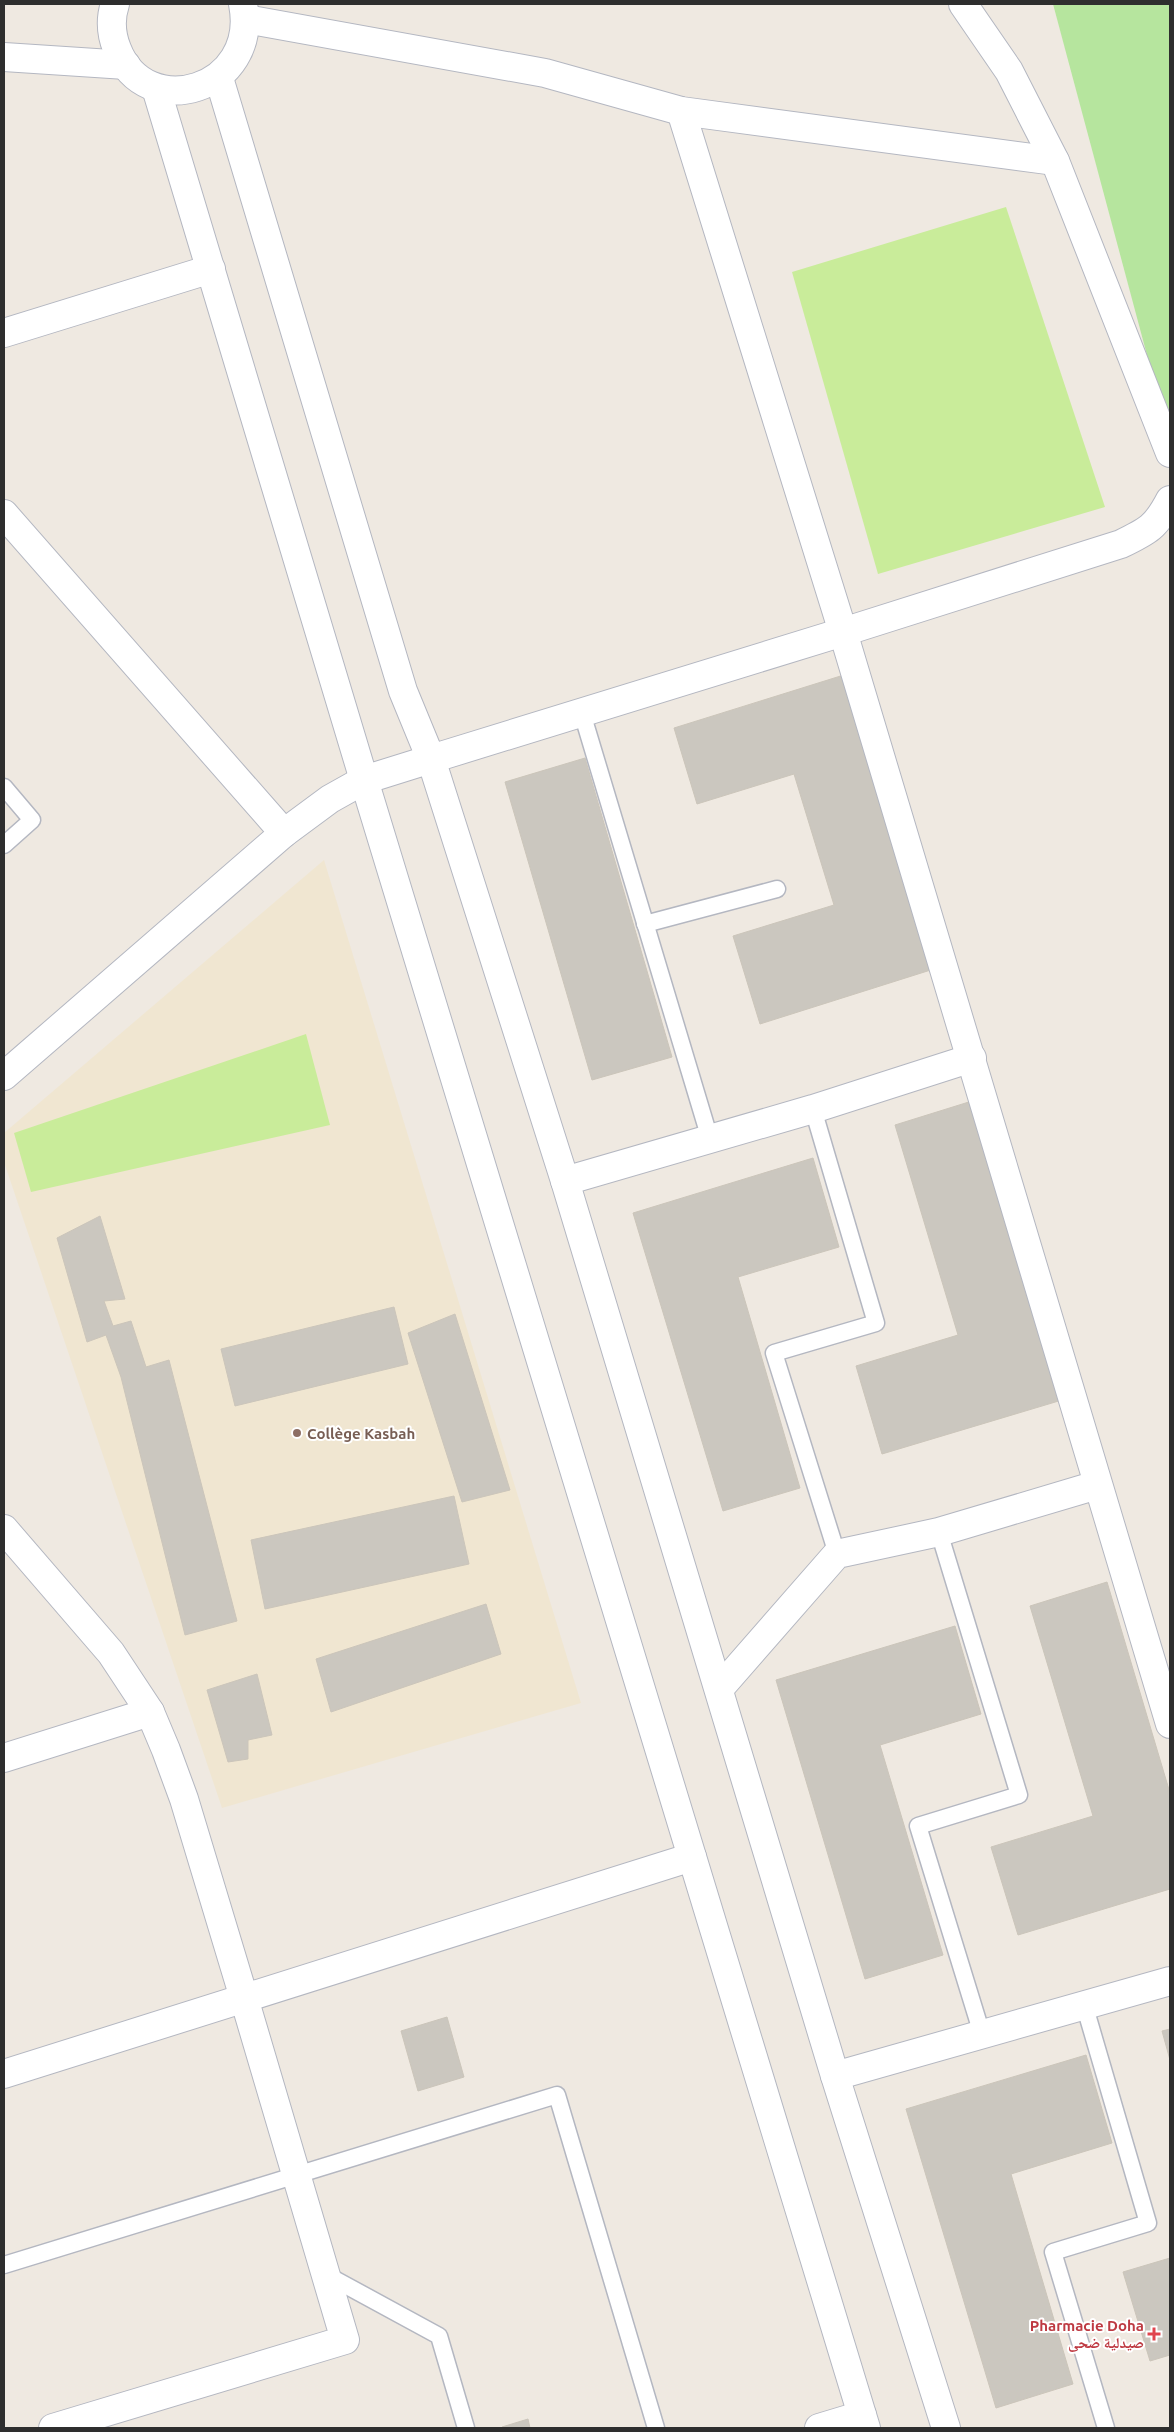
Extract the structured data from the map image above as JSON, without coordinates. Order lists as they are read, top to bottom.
{
  "places": {
    "other": ["Collège Kasbah"],
    "health": ["Pharmacie Doha صيدلية ضحى"]
  }
}
